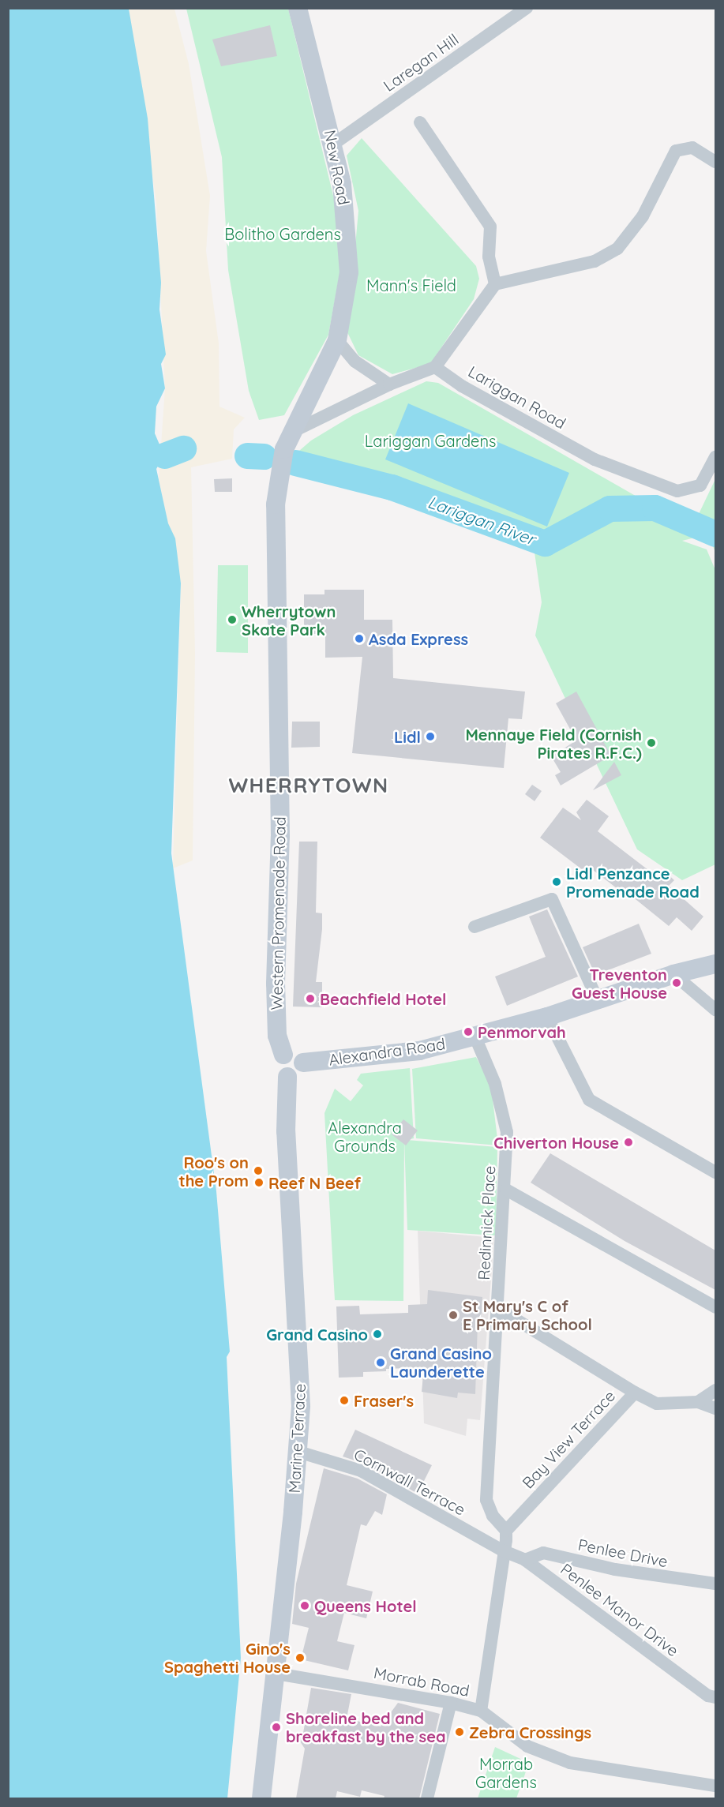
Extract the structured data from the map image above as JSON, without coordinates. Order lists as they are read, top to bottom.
{
  "streets": {
    "street": [
      "Laregan Hill",
      "New Road",
      "Lariggan Road",
      "Western Promenade Road",
      "Alexandra Road",
      "Redinnick Place",
      "Marine Terrace",
      "Bay View Terrace",
      "Cornwall Terrace",
      "Penlee Drive",
      "Penlee Manor Drive",
      "Morrab Road"
    ]
  },
  "crossings": [
    ["Laregan Hill", "New Road"],
    ["New Road", "Western Promenade Road"],
    ["Western Promenade Road", "Alexandra Road"],
    ["Western Promenade Road", "Marine Terrace"],
    ["Alexandra Road", "Redinnick Place"],
    ["Alexandra Road", "Marine Terrace"],
    ["Redinnick Place", "Bay View Terrace"],
    ["Marine Terrace", "Cornwall Terrace"],
    ["Marine Terrace", "Morrab Road"],
    ["Cornwall Terrace", "Penlee Manor Drive"],
    ["Penlee Drive", "Penlee Manor Drive"]
  ],
  "districts": ["WHERRYTOWN"],
  "water": ["Lariggan River"],
  "parks": [
    "Bolitho Gardens",
    "Mann's Field",
    "Lariggan Gardens",
    "Alexandra Grounds",
    "Morrab Gardens"
  ],
  "places": [
    "Wherrytown Skate Park",
    "Asda Express",
    "Lidl",
    "Mennaye Field (Cornish Pirates R.F.C.)",
    "Lidl Penzance Promenade Road",
    "Treventon Guest House",
    "Beachfield Hotel",
    "Penmorvah",
    "Chiverton House",
    "Roo's on the Prom",
    "Reef N Beef",
    "St Mary's C of E Primary School",
    "Grand Casino",
    "Grand Casino Launderette",
    "Fraser's",
    "Queens Hotel",
    "Gino's Spaghetti House",
    "Shoreline bed and breakfast by the sea",
    "Zebra Crossings"
  ]
}
